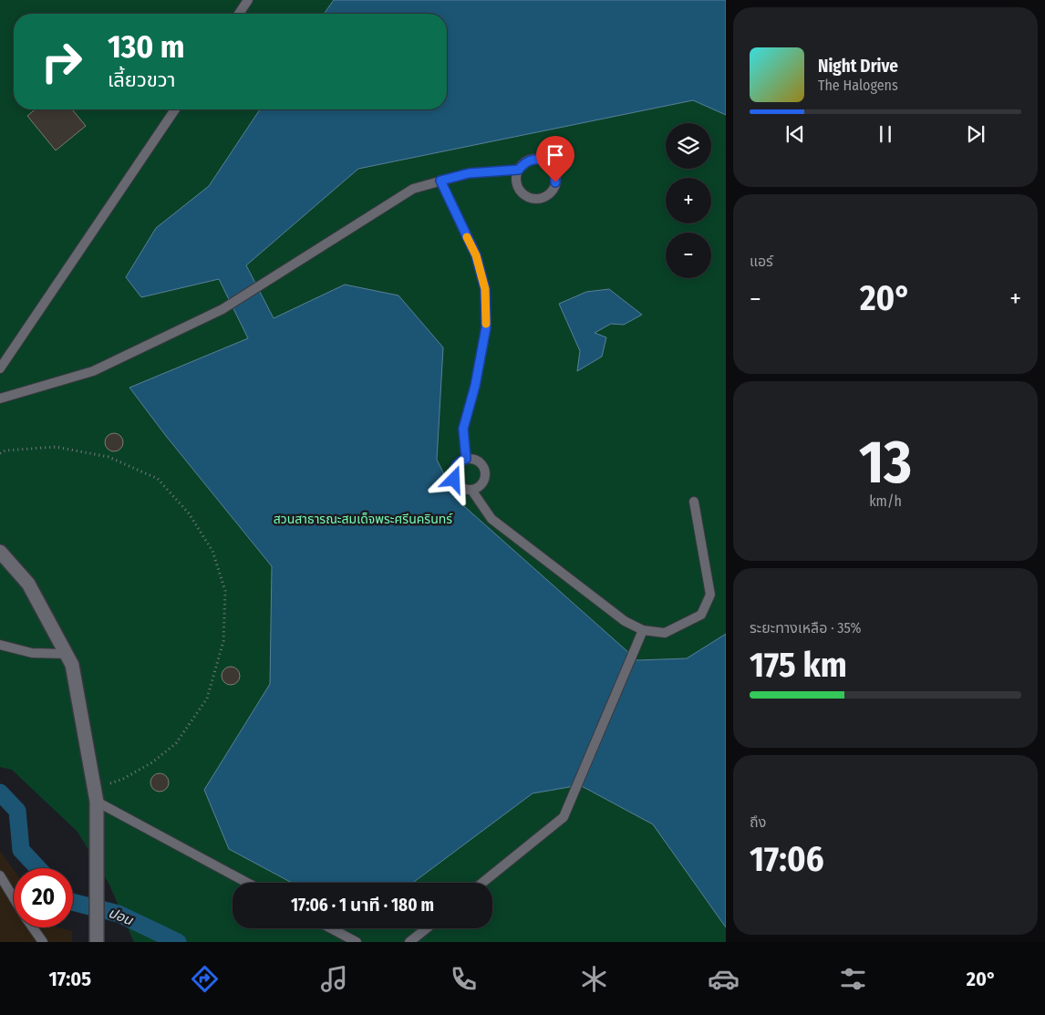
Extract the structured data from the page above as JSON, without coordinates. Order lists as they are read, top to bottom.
{
  "water": ["ปอน"],
  "parks": ["สวนสาธารณะสมเด็จพระศรีนครินทร์"],
  "page": {
    "turn": ["130 m", "เลี้ยวขวา"],
    "song": ["Night Drive", "The Halogens"],
    "map_buttons": ["+", "−"],
    "tile": [
      "แอร์",
      ["13", "km/h"],
      ["ระยะทางเหลือ · 35%", "175 km"],
      ["ถึง", "17:06"]
    ],
    "heat": ["−", "20°", "+"],
    "limit": "20",
    "trip": "17:06 · 1 นาที · 180 m",
    "tabs": ["17:05", "20°"]
  }
}
